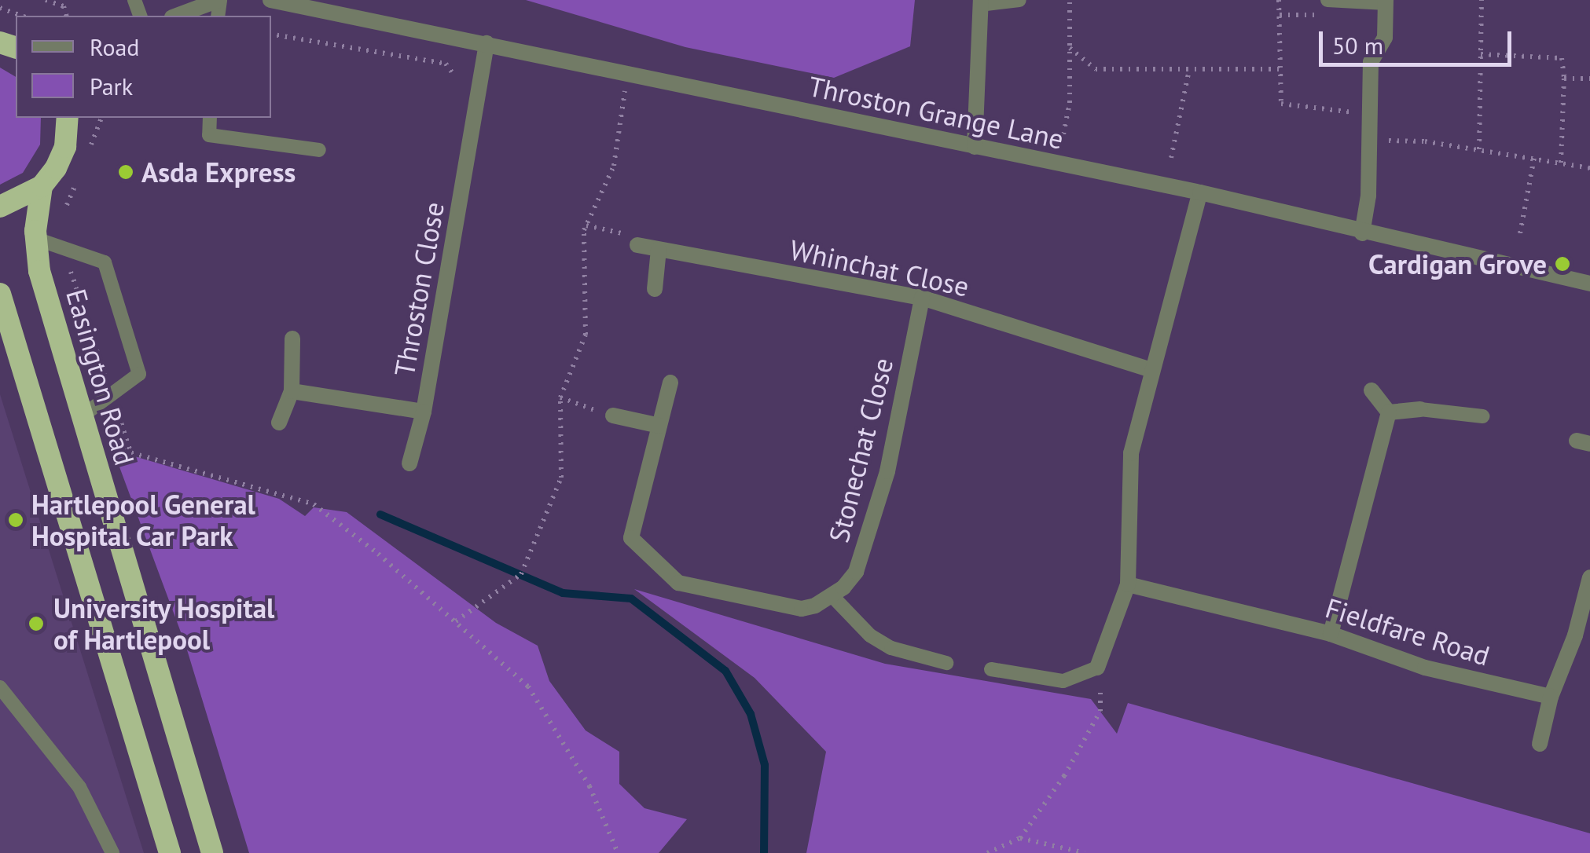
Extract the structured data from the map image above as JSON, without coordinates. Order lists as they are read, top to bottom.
{
  "streets": {
    "highway": ["Easington Road"],
    "street": [
      "Throston Grange Lane",
      "Whinchat Close",
      "Throston Close",
      "Stonechat Close",
      "Fieldfare Road"
    ]
  },
  "crossings": [
    ["Throston Grange Lane", "Throston Close"],
    ["Whinchat Close", "Stonechat Close"]
  ],
  "places": [
    "Asda Express",
    "Cardigan Grove",
    "Hartlepool General Hospital Car Park",
    "University Hospital of Hartlepool"
  ],
  "legend": ["Road", "Park"],
  "scale_bar": "50 m"
}
